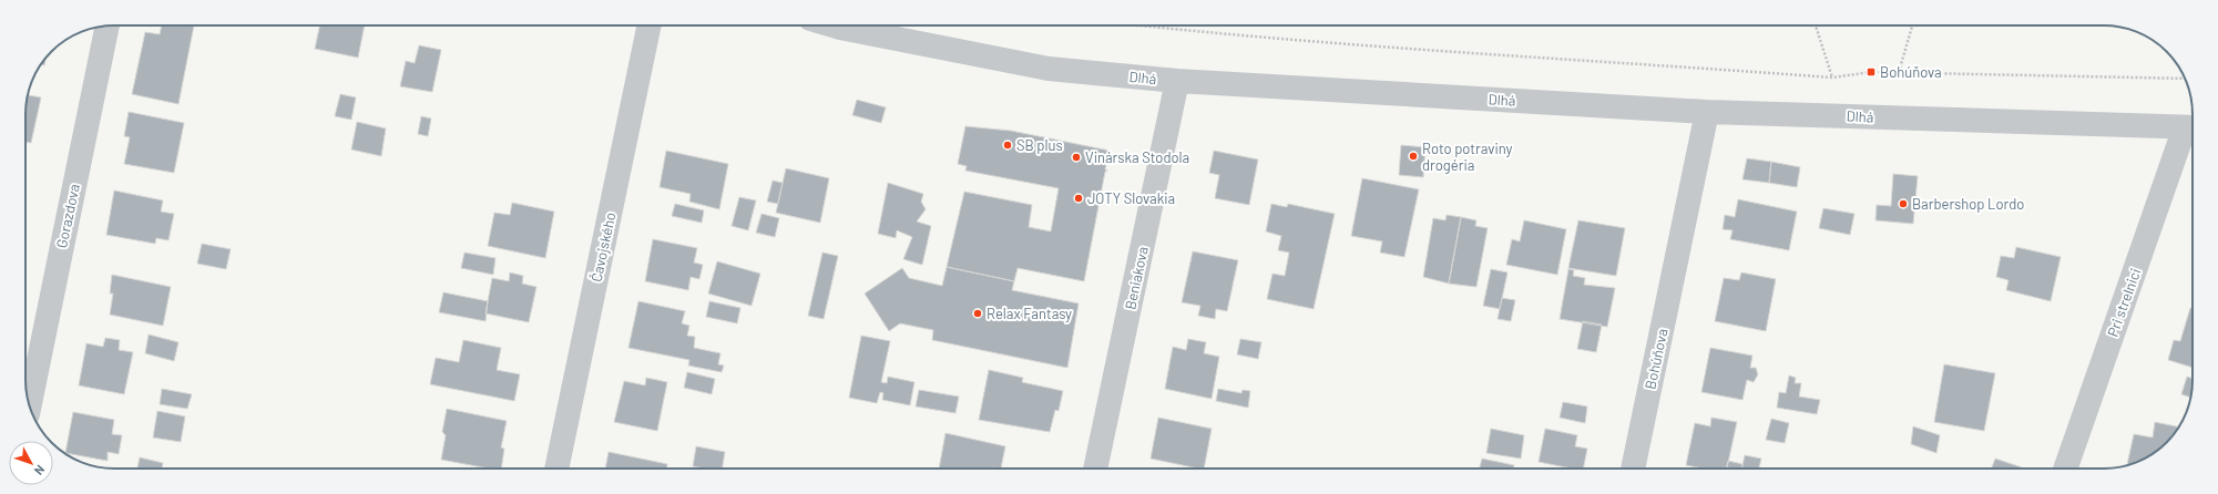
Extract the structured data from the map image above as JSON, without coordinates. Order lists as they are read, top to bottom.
{
  "streets": {
    "street": [
      "Dlhá",
      "Gorazdova",
      "Čavojského",
      "Beniakova",
      "Pri strelnici",
      "Bohúňova"
    ]
  },
  "crossings": [
    ["Dlhá", "Beniakova"],
    ["Dlhá", "Pri strelnici"],
    ["Dlhá", "Bohúňova"]
  ],
  "places": {
    "transit": ["Bohúňova"],
    "other": [
      "SB plus",
      "Roto potraviny drogéria",
      "Vinárska Stodola",
      "JOTY Slovakia",
      "Barbershop Lordo",
      "Relax Fantasy"
    ]
  },
  "north": "bottom right"
}
